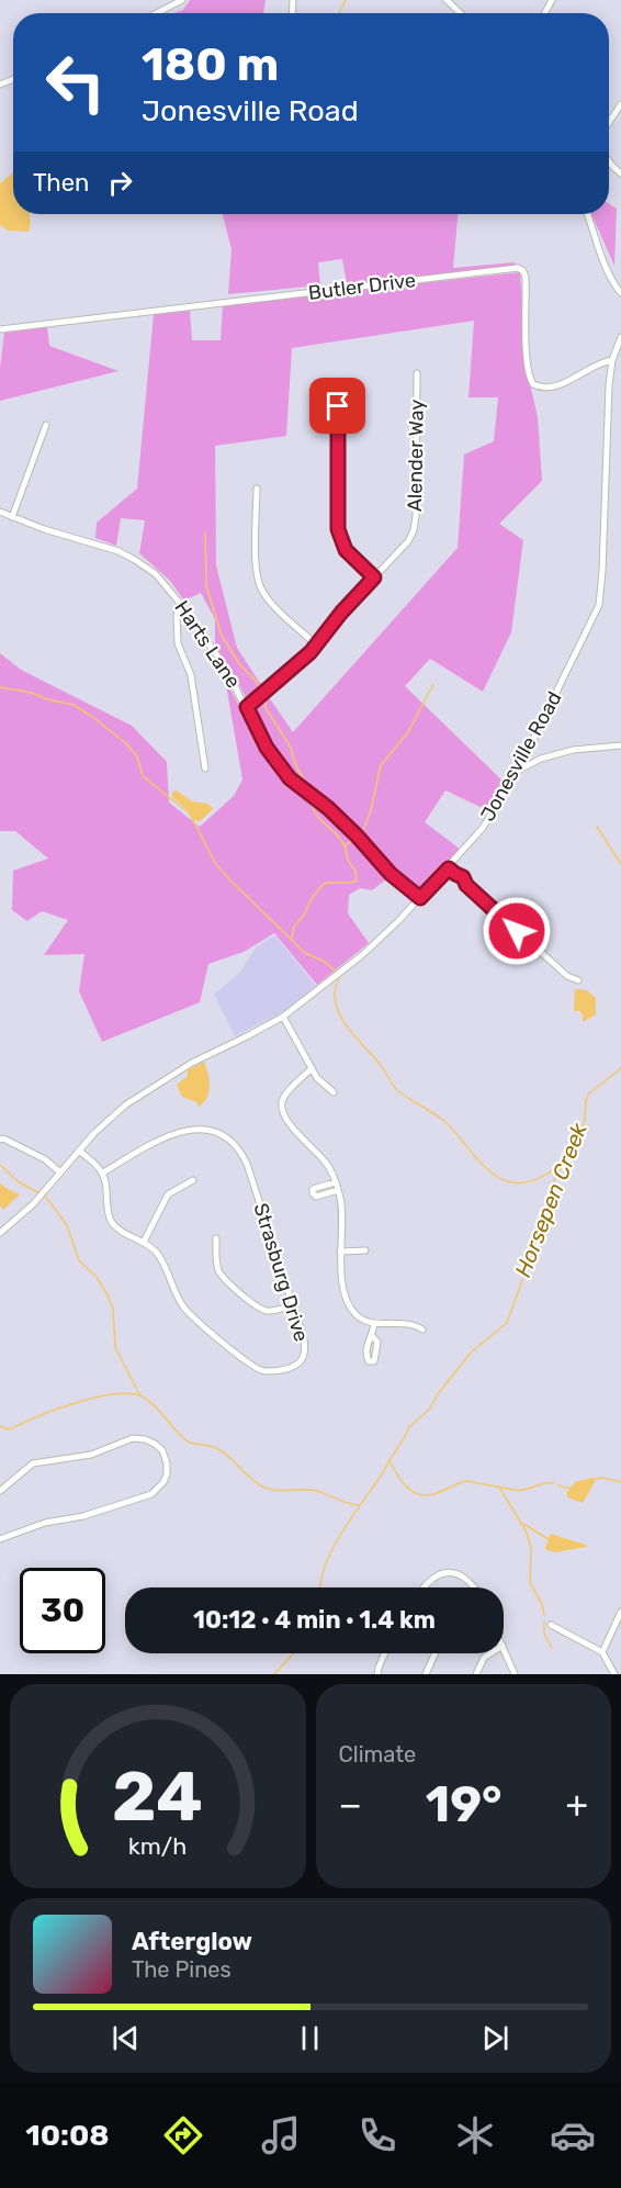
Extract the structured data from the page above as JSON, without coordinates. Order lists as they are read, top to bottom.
{
  "streets": {
    "street": [
      "Butler Drive",
      "Alender Way",
      "Harts Lane",
      "Jonesville Road",
      "Strasburg Drive"
    ]
  },
  "crossings": [
    ["Butler Drive", "Jonesville Road"],
    ["Alender Way", "Harts Lane"],
    ["Harts Lane", "Jonesville Road"]
  ],
  "water": ["Horsepen Creek"],
  "page": {
    "turn": ["180 m", "Jonesville Road"],
    "then": "Then",
    "limit": "30",
    "trip": "10:12 · 4 min · 1.4 km",
    "tile": "Climate",
    "heat": ["−", "19°", "+"],
    "song": ["Afterglow", "The Pines"],
    "tabs": "10:08",
    "gauge": ["24", "km/h"]
  }
}
